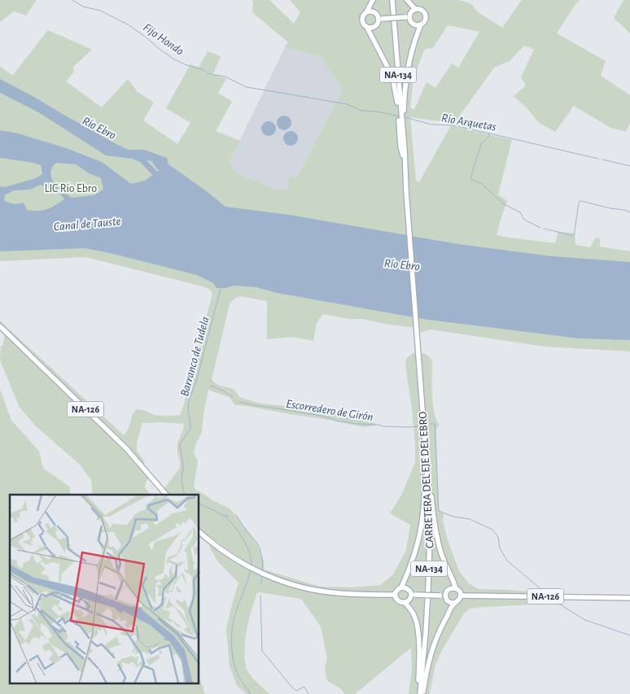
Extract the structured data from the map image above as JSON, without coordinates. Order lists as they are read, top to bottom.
{
  "streets": {
    "main road": ["NA-134", "NA-126", "CARRETERA DEL EJE DEL EBRO"]
  },
  "crossings": [
    ["NA-134", "CARRETERA DEL EJE DEL EBRO"]
  ],
  "water": [
    "Fijo Hondo",
    "Río Arquetas",
    "Río Ebro",
    "Canal de Tauste",
    "Barranco de Tudela",
    "Escorredero de Girón"
  ],
  "parks": ["LIC Río Ebro"]
}
